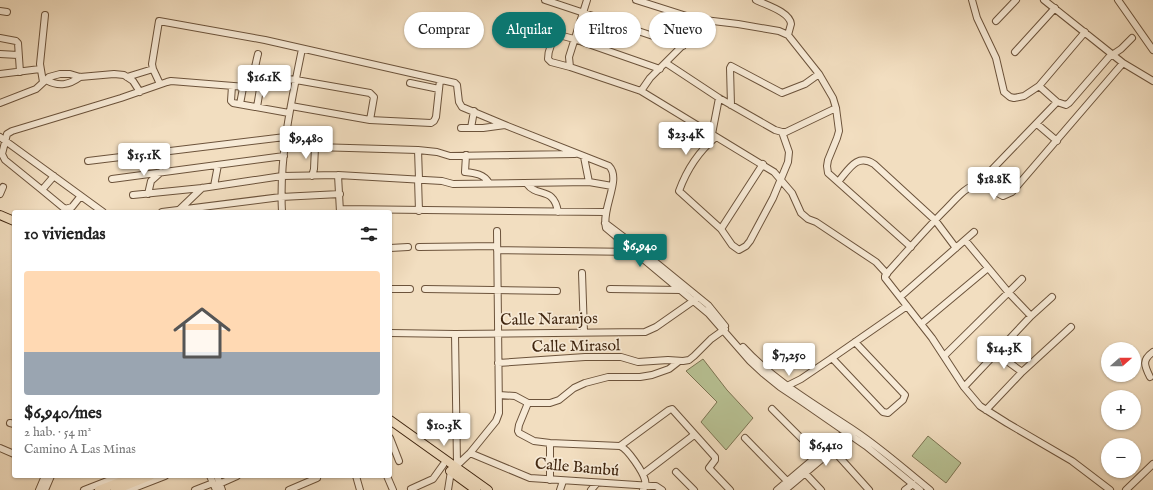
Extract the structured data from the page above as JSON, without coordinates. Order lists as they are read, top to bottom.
{
  "streets": {
    "street": ["Calle Naranjos", "Calle Mirasol", "Calle Bambú"]
  },
  "north": "right",
  "page": {
    "chip": [
      "Comprar",
      "Alquilar",
      "Filtros",
      "Nuevo"
    ],
    "price": [
      "$16.1K",
      "$23.4K",
      "$9,480",
      "$15.1K",
      "$18.8K",
      "$6,940",
      "$14.3K",
      "$7,250",
      "$10.3K",
      "$6,410"
    ],
    "heading": "10 viviendas",
    "list": [
      {
        "name": "$6,940/mes",
        "note": "2 hab. · 54 m² · Camino A Las Minas"
      }
    ],
    "map_buttons": ["+", "−"]
  }
}
